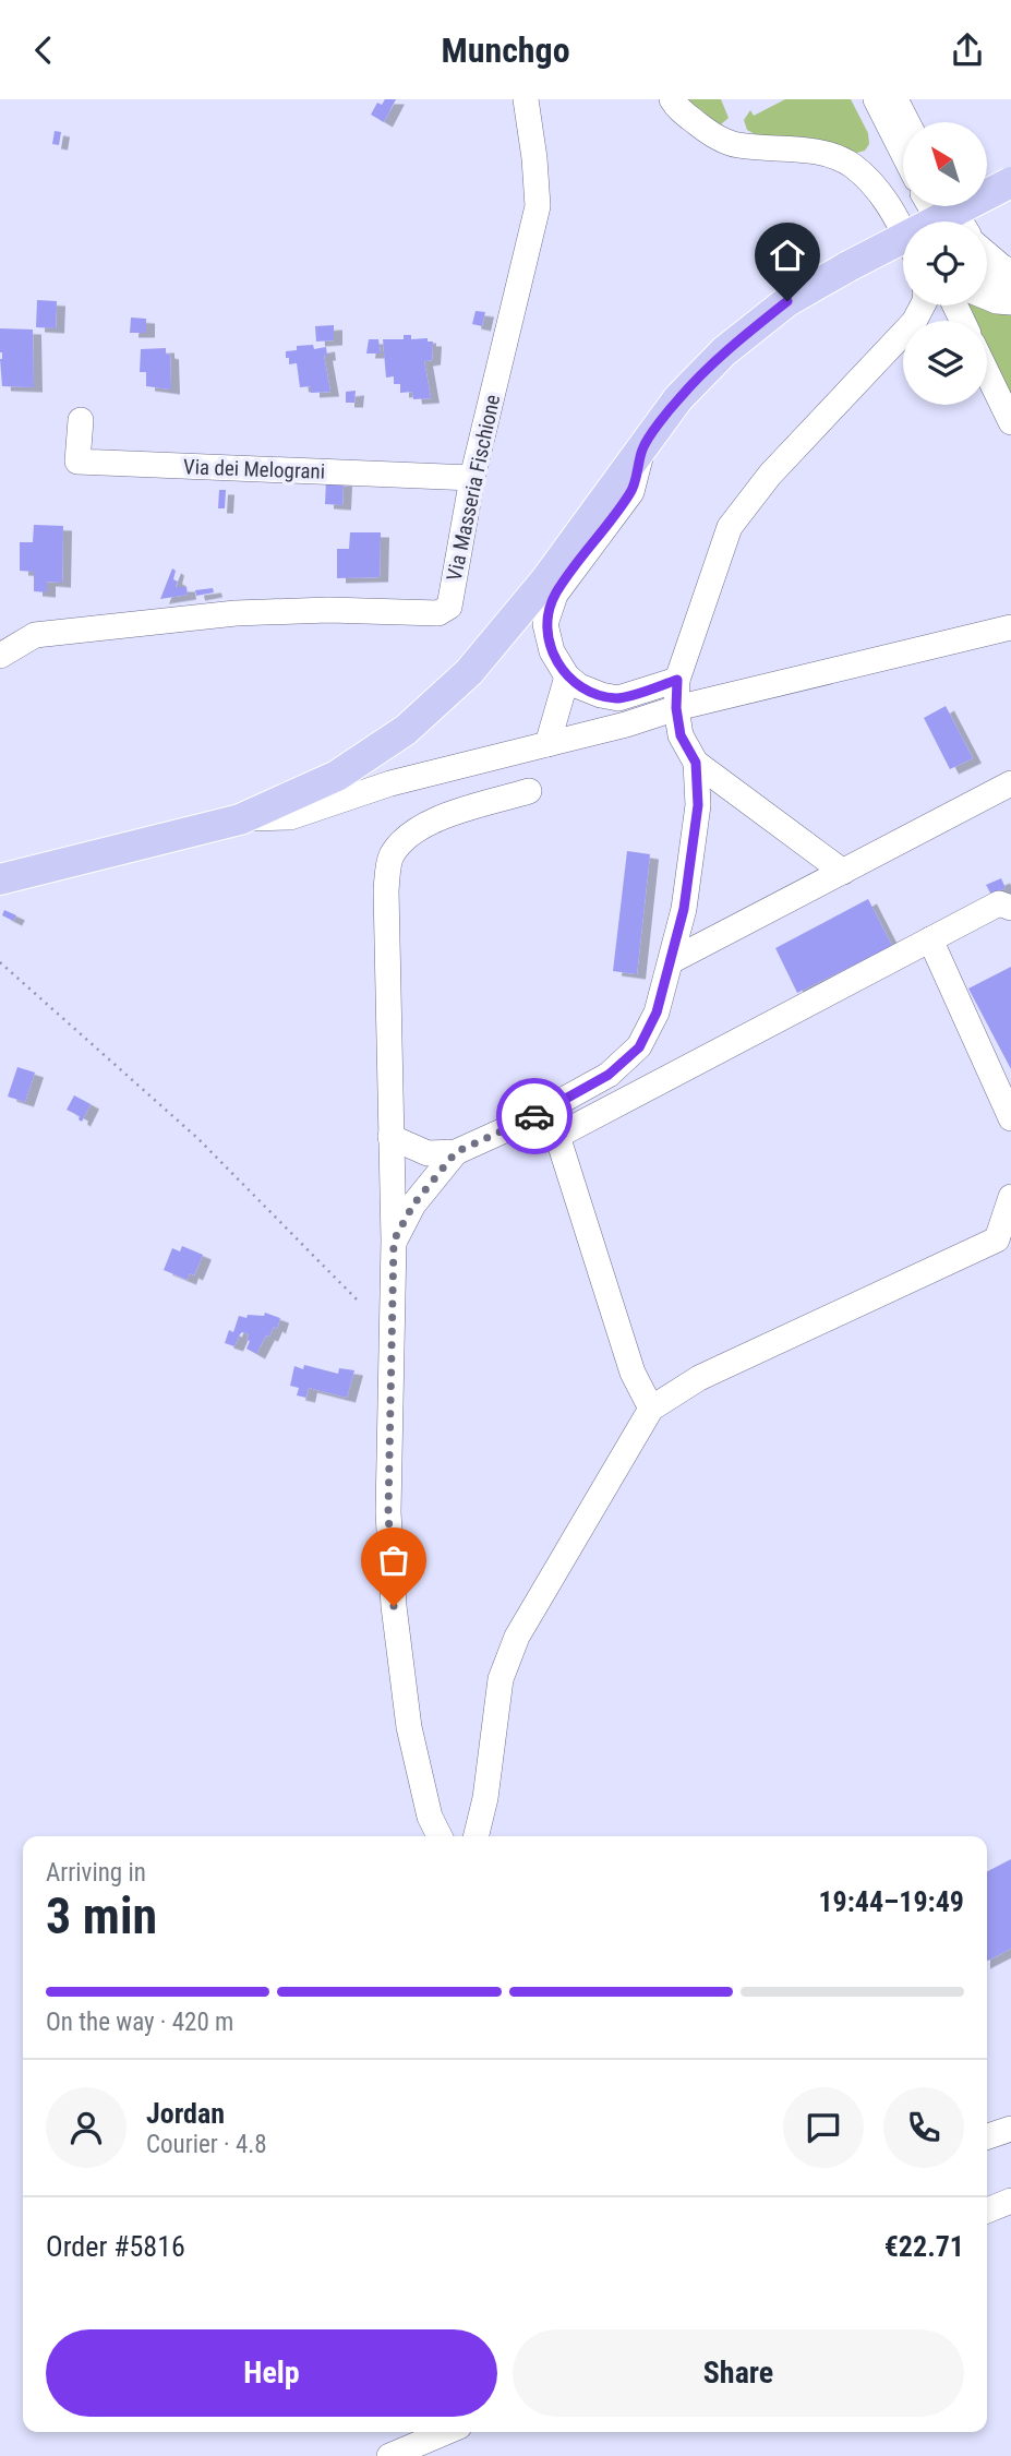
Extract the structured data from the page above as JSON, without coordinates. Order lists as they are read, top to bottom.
{
  "streets": {
    "street": ["Via dei Melograni", "Via Masseria Fischione"]
  },
  "crossings": [
    ["Via dei Melograni", "Via Masseria Fischione"]
  ],
  "north": "top left",
  "page": {
    "header": "Munchgo",
    "heading": ["3 min", "Arriving in", "19:44–19:49"],
    "panel": [
      "Jordan",
      "Courier · 4.8",
      "Order #5816",
      "€22.71"
    ],
    "bar": "On the way · 420 m",
    "buttons": ["Help", "Share"]
  }
}
